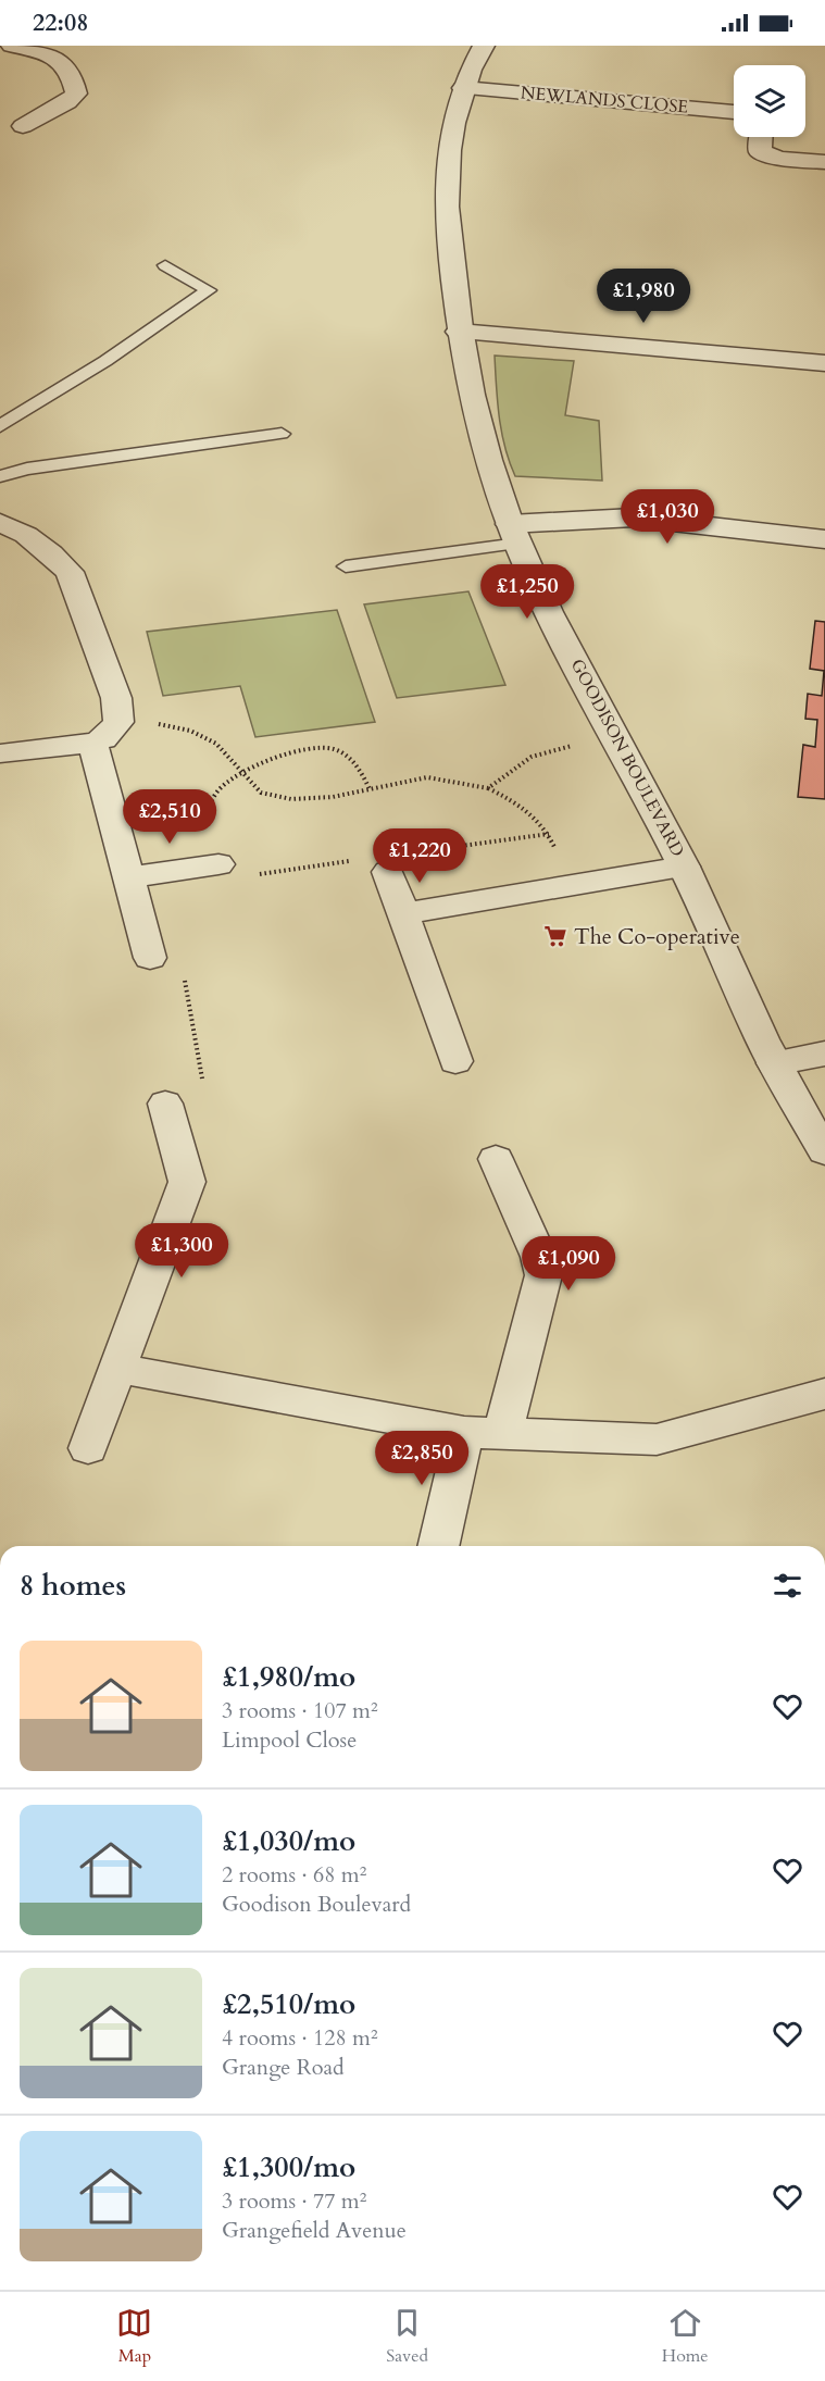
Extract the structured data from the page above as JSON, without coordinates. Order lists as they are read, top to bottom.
{
  "streets": {
    "street": ["NEWLANDS CLOSE", "GOODISON BOULEVARD"]
  },
  "crossings": [
    ["NEWLANDS CLOSE", "GOODISON BOULEVARD"]
  ],
  "places": {
    "supermarket": ["The Co-operative"]
  },
  "page": {
    "status": "22:08",
    "price": [
      "£1,980",
      "£1,030",
      "£1,250",
      "£2,510",
      "£1,220",
      "£1,300",
      "£1,090",
      "£2,850"
    ],
    "heading": "8 homes",
    "list": [
      {
        "name": "£1,980/mo",
        "note": "3 rooms · 107 m² · Limpool Close"
      },
      {
        "name": "£1,030/mo",
        "note": "2 rooms · 68 m² · Goodison Boulevard"
      },
      {
        "name": "£2,510/mo",
        "note": "4 rooms · 128 m² · Grange Road"
      },
      {
        "name": "£1,300/mo",
        "note": "3 rooms · 77 m² · Grangefield Avenue"
      }
    ],
    "tabs": ["Map", "Saved", "Home"]
  }
}
